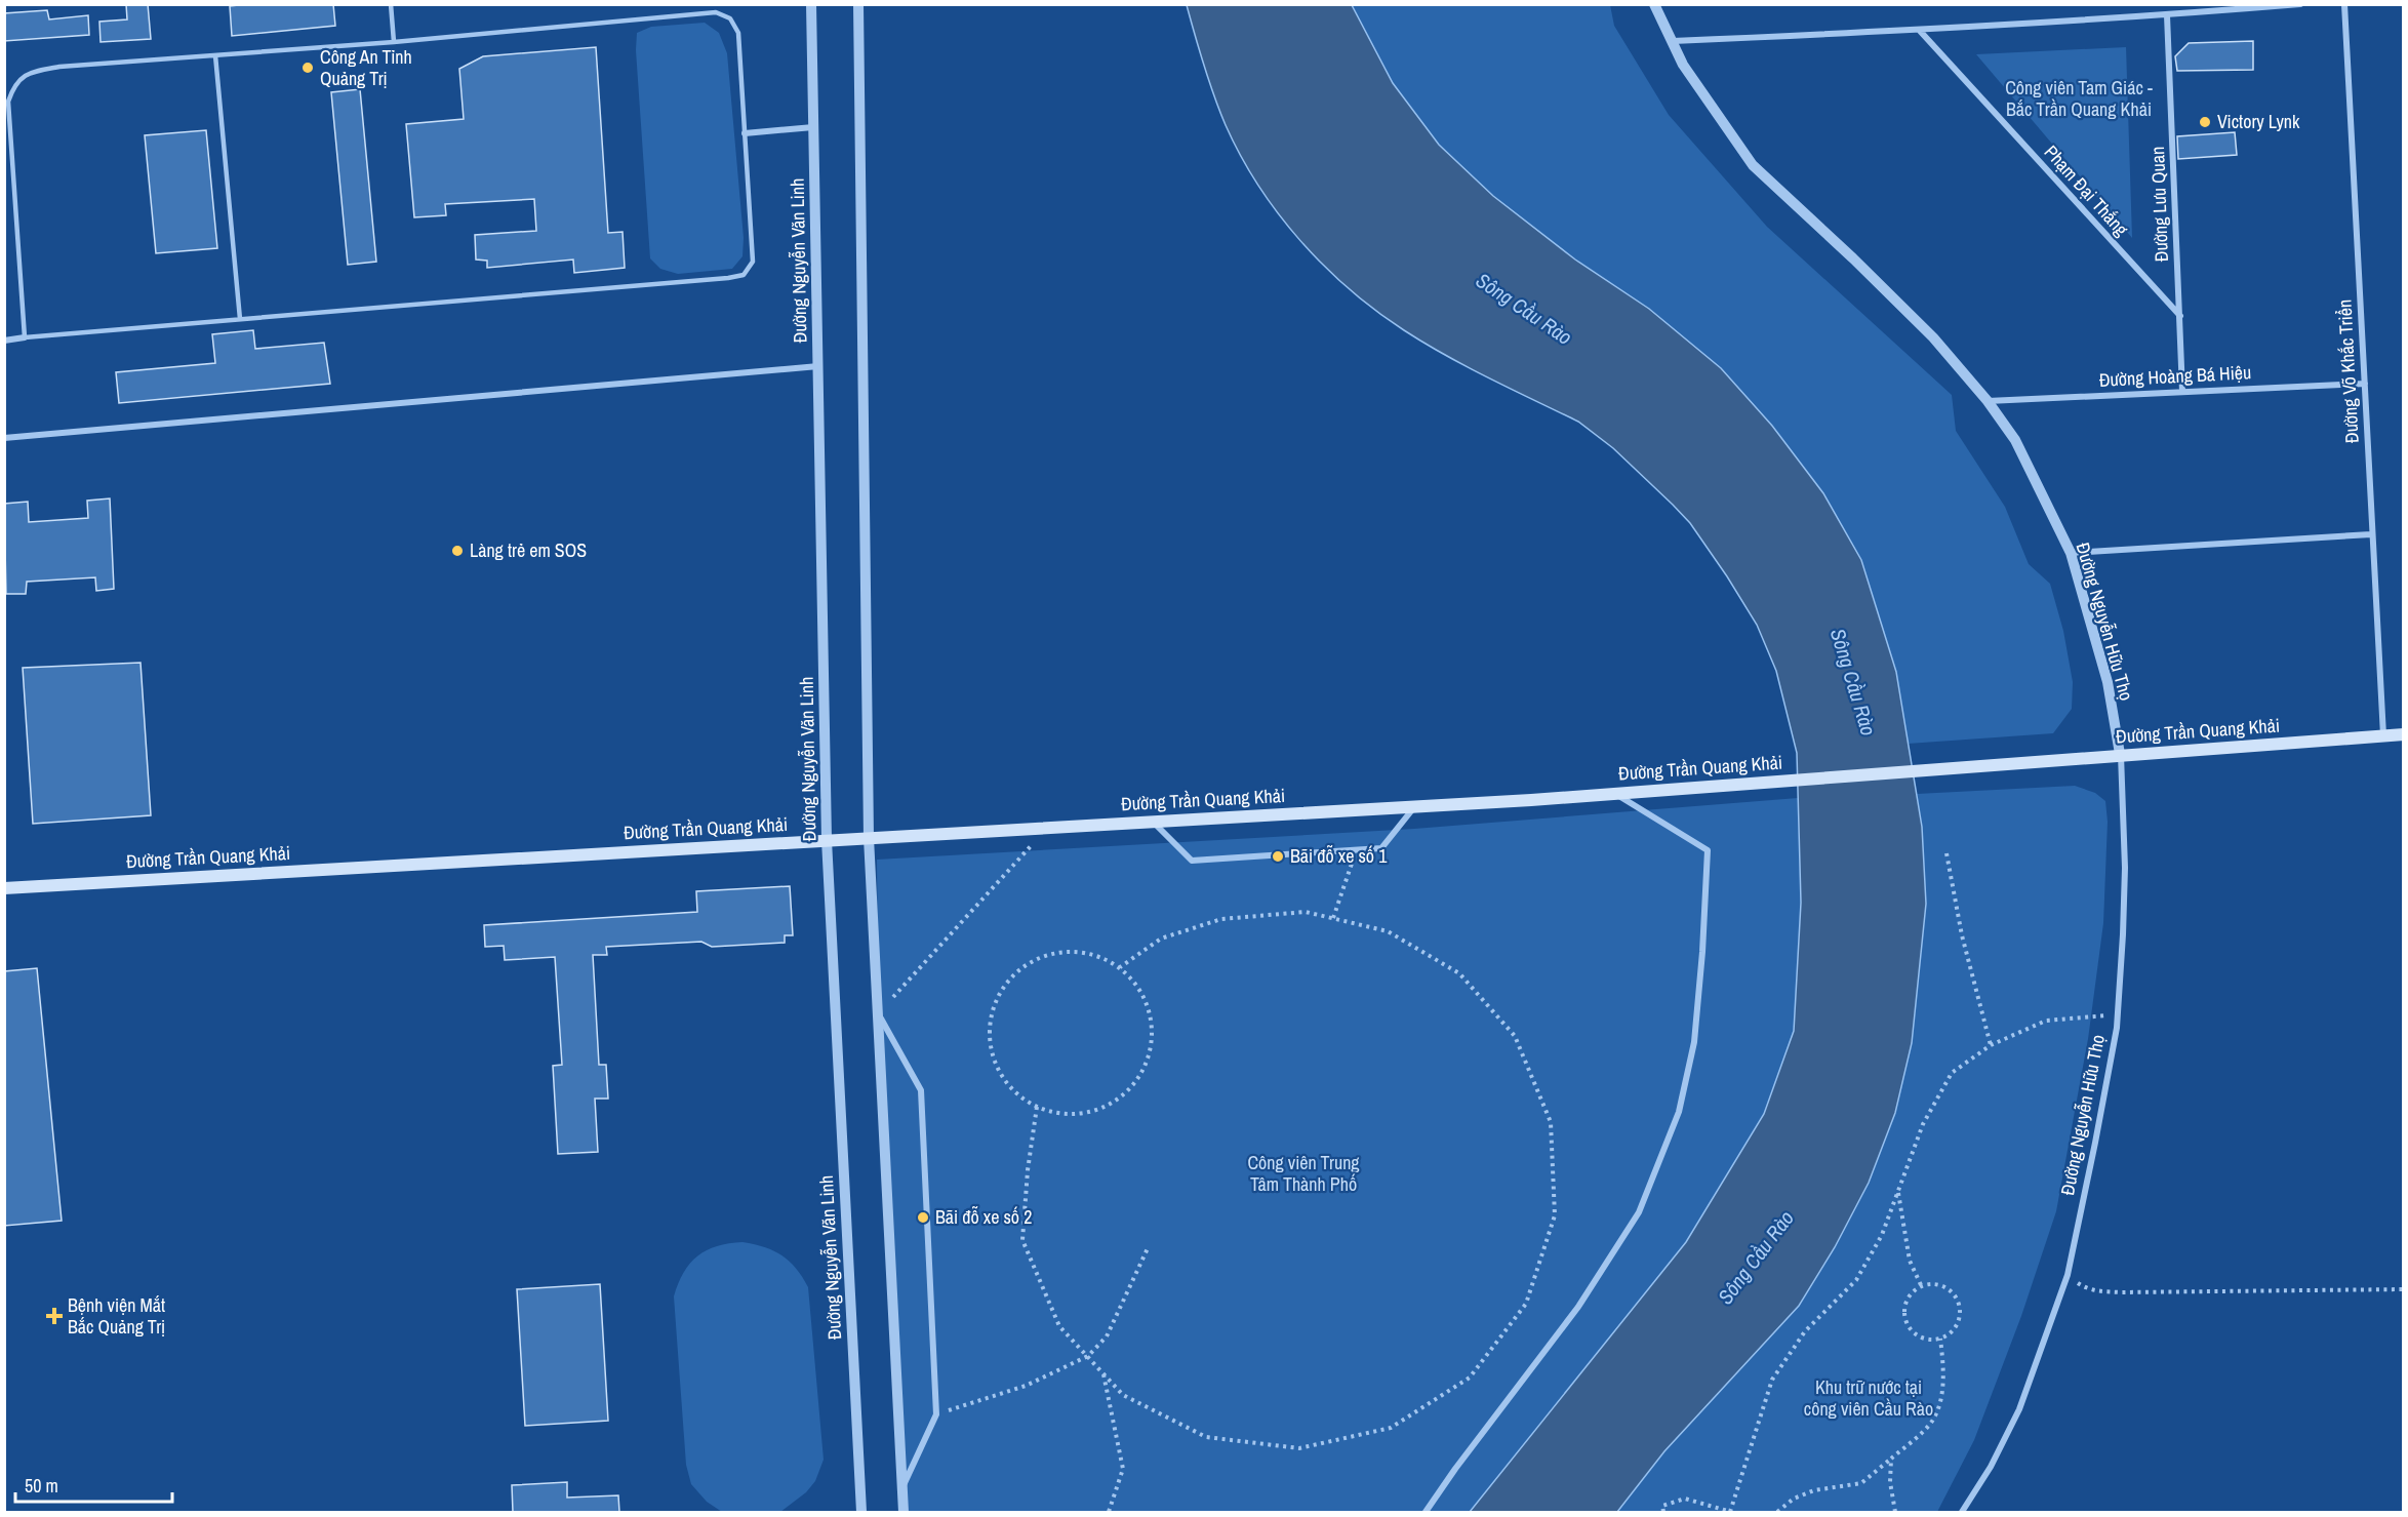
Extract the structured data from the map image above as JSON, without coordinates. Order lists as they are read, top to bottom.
{
  "streets": {
    "main road": ["Đường Trần Quang Khải"],
    "street": [
      "Phạm Đại Thắng",
      "Đường Lưu Quan",
      "Đường Nguyễn Văn Linh",
      "Đường Võ Khắc Triển",
      "Đường Hoàng Bá Hiệu",
      "Đường Nguyễn Hữu Thọ"
    ]
  },
  "crossings": [
    ["Phạm Đại Thắng", "Đường Lưu Quan"],
    ["Đường Lưu Quan", "Đường Hoàng Bá Hiệu"],
    ["Đường Nguyễn Văn Linh", "Đường Trần Quang Khải"],
    ["Đường Võ Khắc Triển", "Đường Hoàng Bá Hiệu"],
    ["Đường Võ Khắc Triển", "Đường Trần Quang Khải"],
    ["Đường Hoàng Bá Hiệu", "Đường Nguyễn Hữu Thọ"],
    ["Đường Nguyễn Hữu Thọ", "Đường Trần Quang Khải"]
  ],
  "water": ["Sông Cầu Rào"],
  "parks": ["Công viên Tam Giác - Bắc Trần Quang Khải", "Công viên Trung Tâm Thành Phố", "Khu trữ nước tại công viên Cầu Rào"],
  "places": {
    "other": [
      "Công An Tỉnh Quảng Trị",
      "Victory Lynk",
      "Làng trẻ em SOS",
      "Bãi đỗ xe số 1",
      "Bãi đỗ xe số 2"
    ],
    "health": ["Bệnh viện Mắt Bắc Quảng Trị"]
  },
  "scale_bar": "50 m"
}
